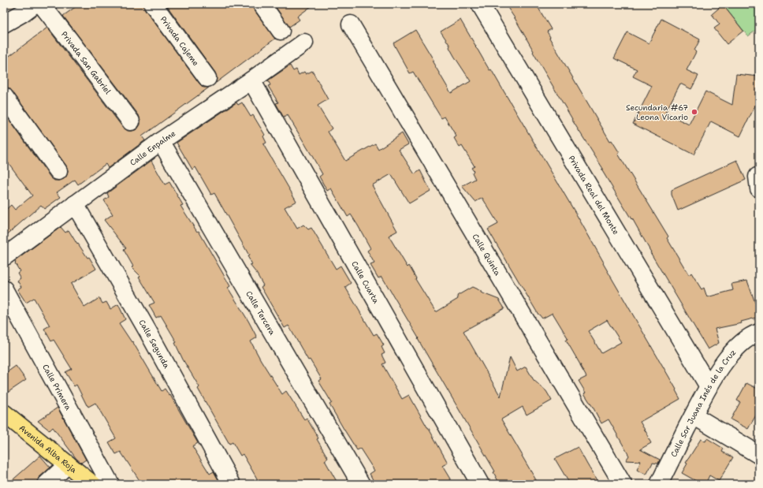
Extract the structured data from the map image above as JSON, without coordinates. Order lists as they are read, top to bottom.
{
  "streets": {
    "main road": ["Avenida Alba Roja"],
    "street": [
      "Privada Cajeme",
      "Privada San Gabriel",
      "Calle Enpalme",
      "Privada Real del Monte",
      "Calle Quinta",
      "Calle Cuarta",
      "Calle Tercera",
      "Calle Segunda",
      "Calle Primera",
      "Calle Sor Juana Inés de la Cruz"
    ]
  },
  "crossings": [
    ["Calle Enpalme", "Calle Cuarta"],
    ["Calle Enpalme", "Calle Tercera"],
    ["Calle Enpalme", "Calle Segunda"],
    ["Privada Real del Monte", "Calle Sor Juana Inés de la Cruz"]
  ],
  "places": ["Secundaria #67 Leona Vicario"]
}
